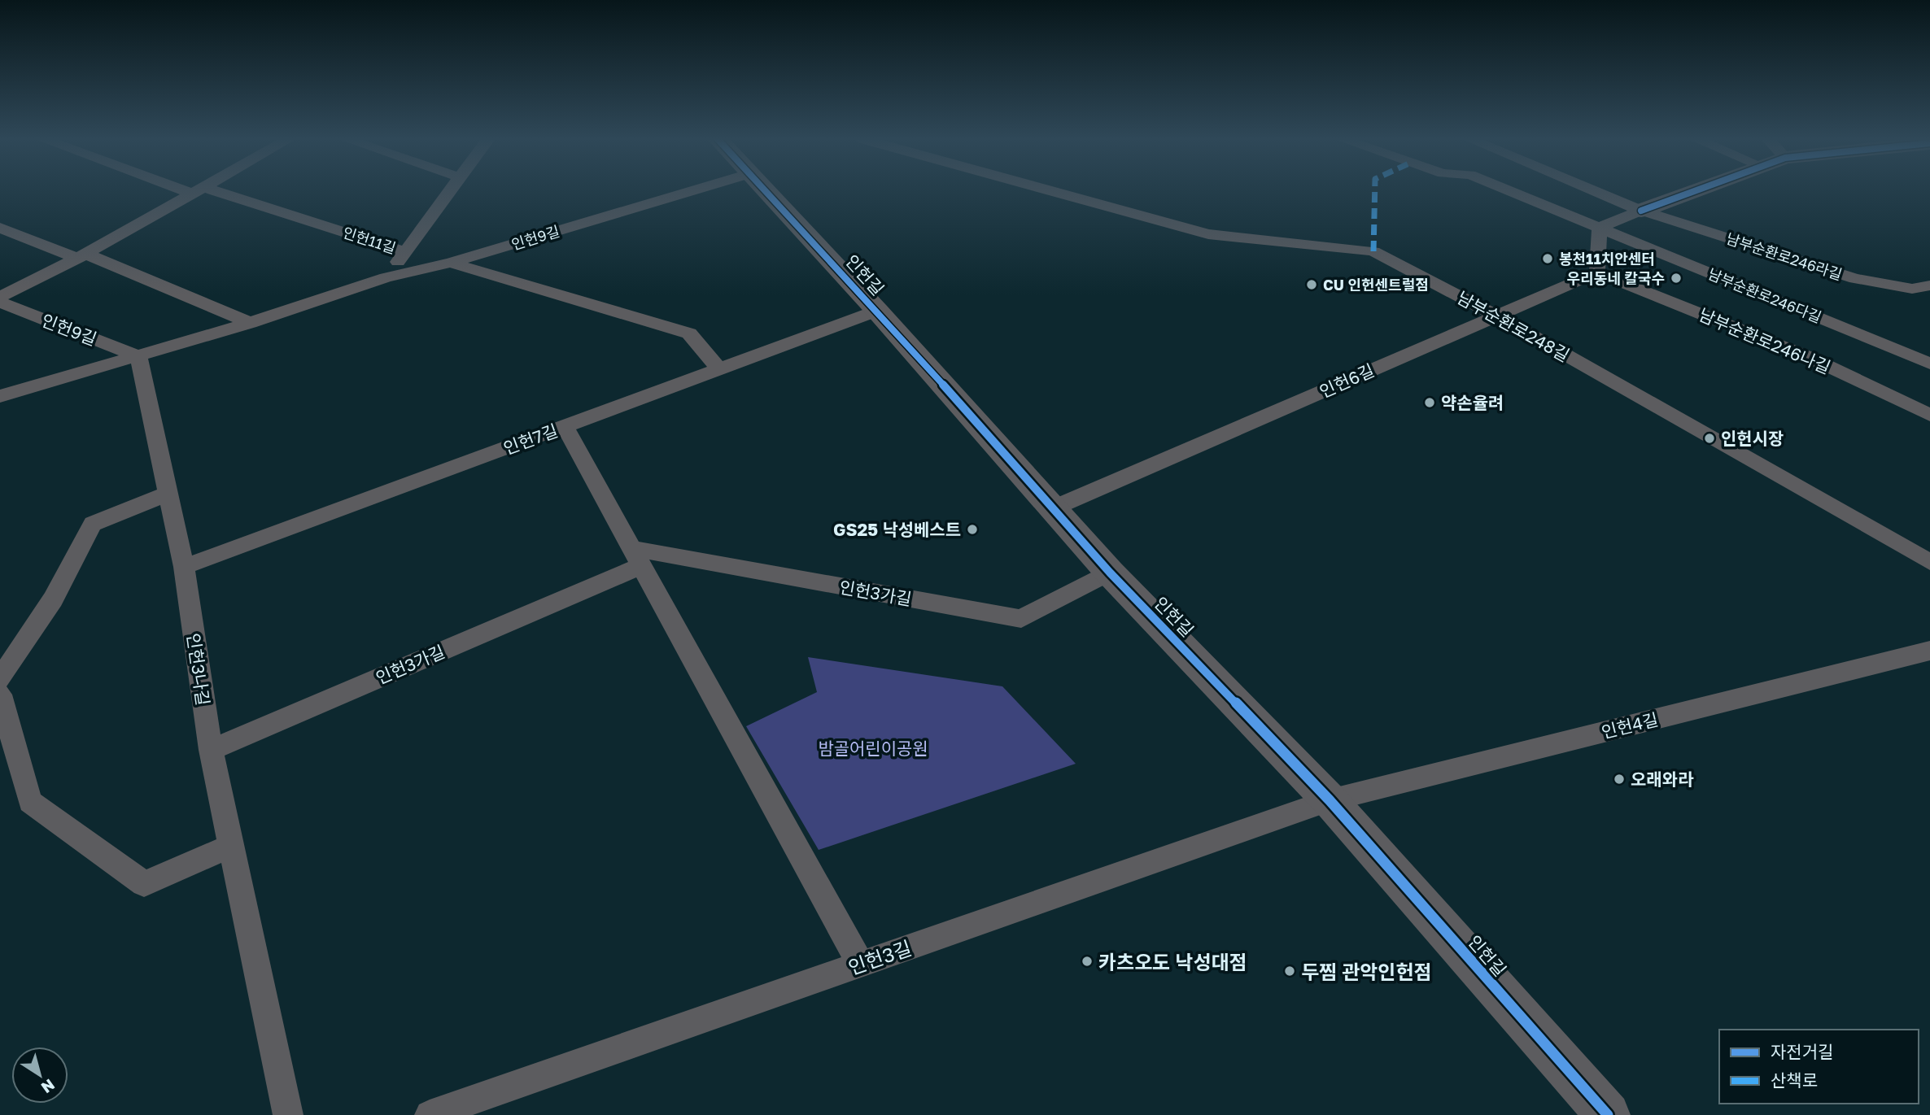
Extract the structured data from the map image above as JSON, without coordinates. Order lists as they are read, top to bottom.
{
  "streets": {
    "street": ["인헌길"],
    "lane": [
      "인헌9길",
      "인헌11길",
      "남부순환로246라길",
      "남부순환로246다길",
      "남부순환로248길",
      "남부순환로246나길",
      "인헌6길",
      "인헌7길",
      "인헌3가길",
      "인헌3나길",
      "인헌4길",
      "인헌3길"
    ]
  },
  "crossings": [
    ["인헌9길", "인헌11길"],
    ["인헌9길", "인헌7길"],
    ["인헌9길", "인헌3나길"],
    ["인헌길", "인헌6길"],
    ["인헌길", "인헌7길"],
    ["인헌길", "인헌3가길"],
    ["인헌길", "인헌4길"],
    ["인헌길", "인헌3길"],
    ["남부순환로248길", "인헌6길"],
    ["남부순환로246나길", "인헌6길"],
    ["인헌7길", "인헌3나길"],
    ["인헌3가길", "인헌3나길"],
    ["인헌4길", "인헌3길"]
  ],
  "parks": ["밤골어린이공원"],
  "places": [
    "봉천11치안센터",
    "우리동네 칼국수",
    "CU 인헌센트럴점",
    "약손율려",
    "인헌시장",
    "GS25 낙성베스트",
    "오래와라",
    "카츠오도 낙성대점",
    "두찜 관악인헌점"
  ],
  "legend": ["자전거길", "산책로"],
  "north": "bottom right"
}
